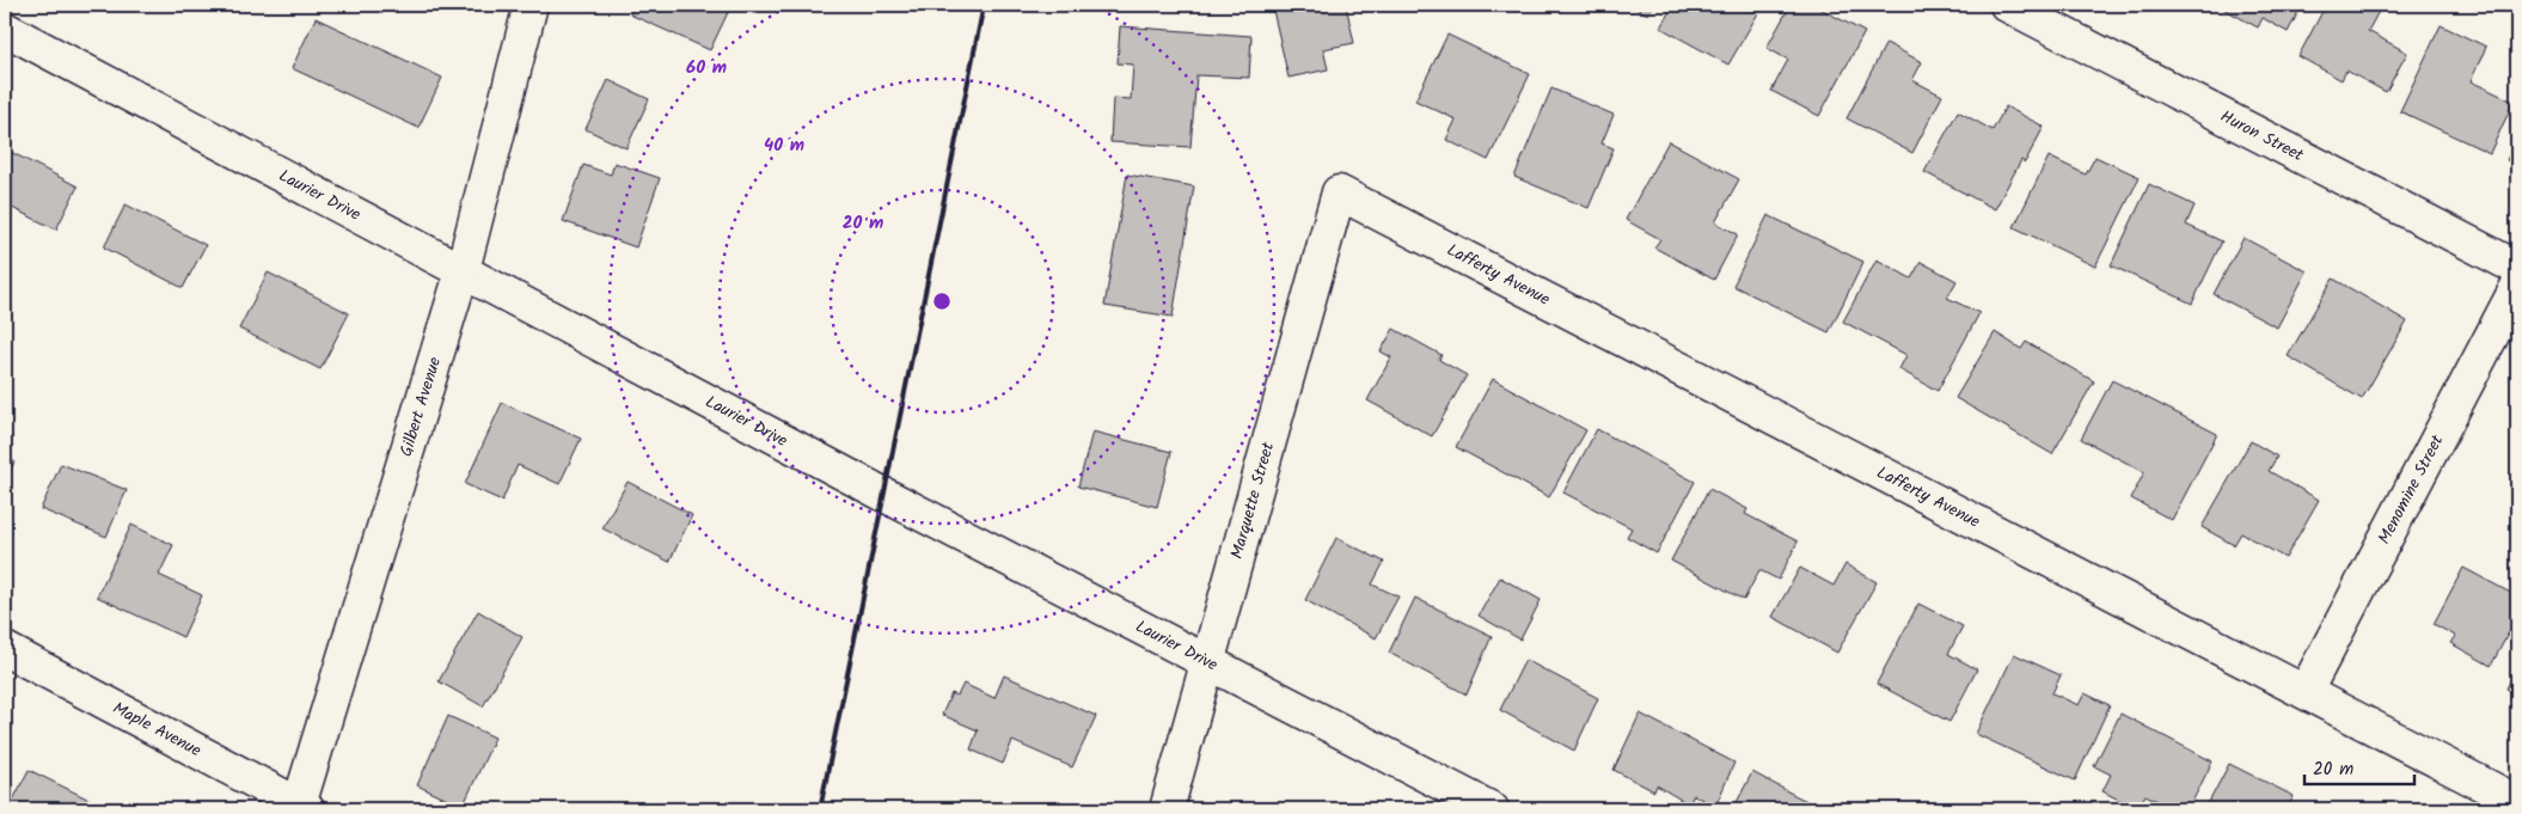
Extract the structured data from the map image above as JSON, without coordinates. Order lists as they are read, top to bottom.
{
  "streets": {
    "street": [
      "Huron Street",
      "Laurier Drive",
      "Lafferty Avenue",
      "Gilbert Avenue",
      "Menomine Street",
      "Marquette Street",
      "Maple Avenue"
    ]
  },
  "crossings": [
    ["Laurier Drive", "Gilbert Avenue"],
    ["Laurier Drive", "Marquette Street"],
    ["Lafferty Avenue", "Menomine Street"],
    ["Lafferty Avenue", "Marquette Street"],
    ["Gilbert Avenue", "Maple Avenue"]
  ],
  "scale_bar": "20 m",
  "rings": ["60 m", "40 m", "20 m"]
}
